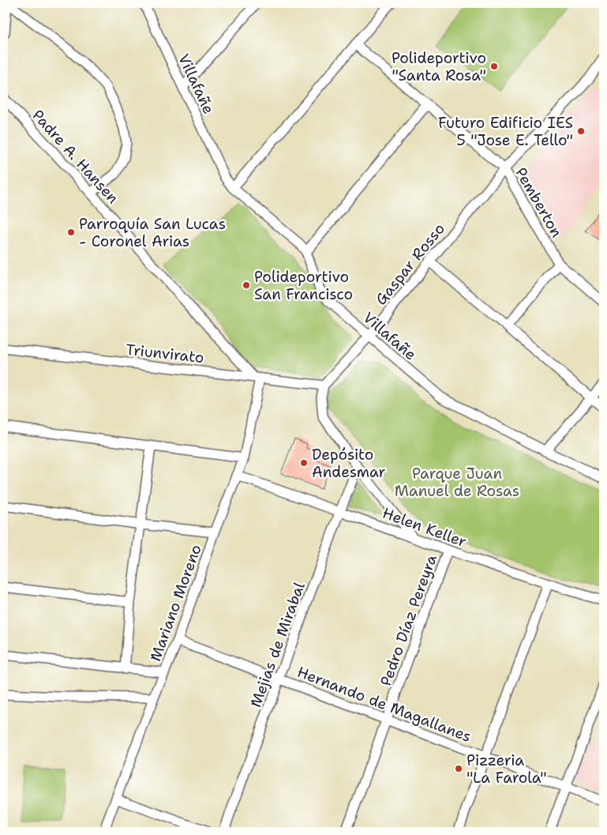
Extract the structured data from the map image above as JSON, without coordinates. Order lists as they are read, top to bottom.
{
  "streets": {
    "street": [
      "Villafañe",
      "Padre A. Hansen",
      "Pemberton",
      "Gaspar Rosso",
      "Triunvirato",
      "Helen Keller",
      "Mariano Moreno",
      "Pedro Díaz Pereyra",
      "Mejias de Mirabal",
      "Hernando de Magallanes"
    ]
  },
  "crossings": [
    ["Villafañe", "Gaspar Rosso"],
    ["Padre A. Hansen", "Triunvirato"],
    ["Padre A. Hansen", "Mariano Moreno"],
    ["Pemberton", "Gaspar Rosso"],
    ["Gaspar Rosso", "Triunvirato"],
    ["Triunvirato", "Mariano Moreno"],
    ["Helen Keller", "Mariano Moreno"],
    ["Helen Keller", "Pedro Díaz Pereyra"],
    ["Helen Keller", "Mejias de Mirabal"],
    ["Mariano Moreno", "Hernando de Magallanes"],
    ["Pedro Díaz Pereyra", "Hernando de Magallanes"],
    ["Mejias de Mirabal", "Hernando de Magallanes"]
  ],
  "parks": ["Parque Juan Manuel de Rosas"],
  "places": [
    "Polideportivo \"Santa Rosa\"",
    "Futuro Edificio IES 5 \"Jose E. Tello\"",
    "Parroquía San Lucas - Coronel Arias",
    "Polideportivo San Francisco",
    "Depósito Andesmar",
    "Pizzeria \"La Farola\""
  ]
}
